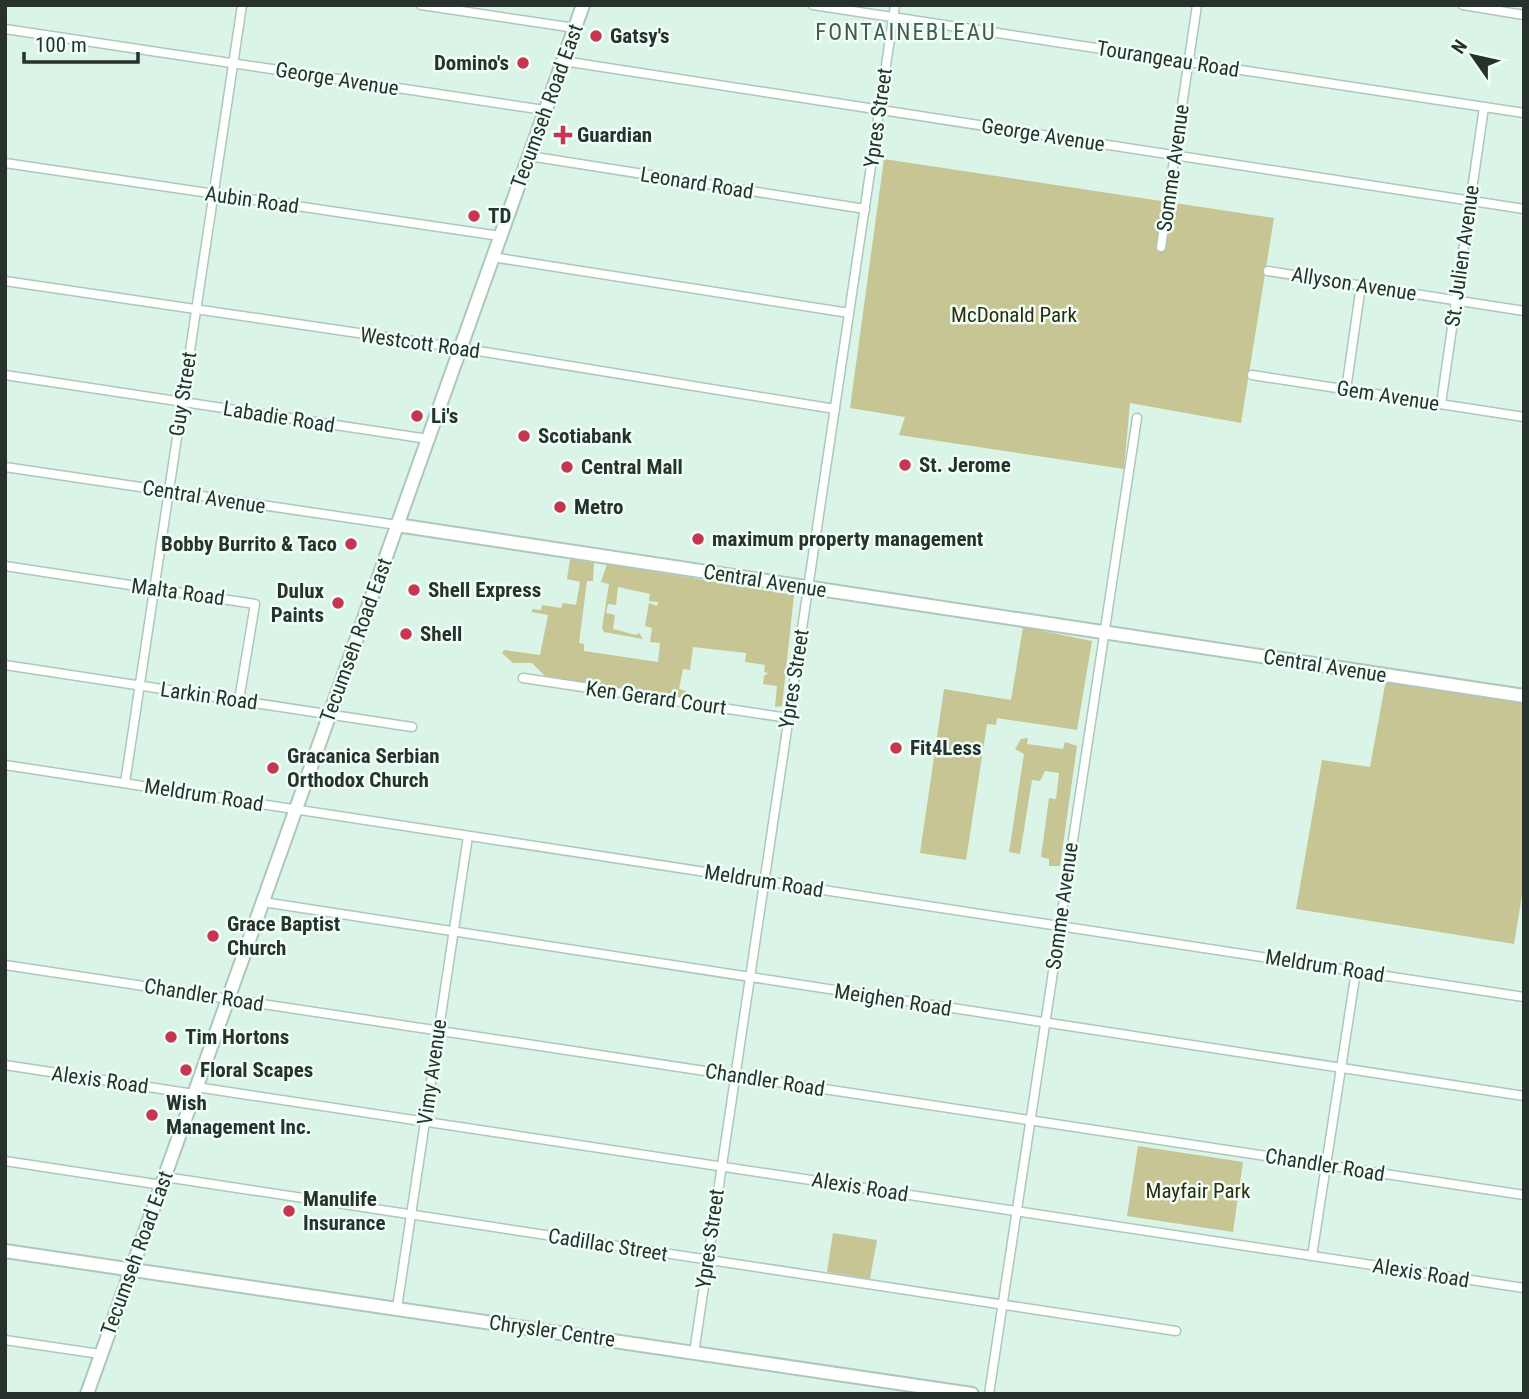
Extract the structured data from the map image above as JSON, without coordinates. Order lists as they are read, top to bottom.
{
  "streets": {
    "street": [
      "Tourangeau Road",
      "George Avenue",
      "Tecumseh Road East",
      "Ypres Street",
      "Somme Avenue",
      "Leonard Road",
      "Aubin Road",
      "St. Julien Avenue",
      "Allyson Avenue",
      "Westcott Road",
      "Guy Street",
      "Gem Avenue",
      "Labadie Road",
      "Central Avenue",
      "Malta Road",
      "Larkin Road",
      "Ken Gerard Court",
      "Meldrum Road",
      "Chandler Road",
      "Meighen Road",
      "Vimy Avenue",
      "Alexis Road",
      "Cadillac Street",
      "Chrysler Centre"
    ]
  },
  "crossings": [
    ["Tourangeau Road", "Ypres Street"],
    ["Tourangeau Road", "Somme Avenue"],
    ["Tourangeau Road", "St. Julien Avenue"],
    ["George Avenue", "Tecumseh Road East"],
    ["George Avenue", "Ypres Street"],
    ["George Avenue", "Somme Avenue"],
    ["George Avenue", "St. Julien Avenue"],
    ["George Avenue", "Guy Street"],
    ["Tecumseh Road East", "Leonard Road"],
    ["Tecumseh Road East", "Aubin Road"],
    ["Tecumseh Road East", "Westcott Road"],
    ["Tecumseh Road East", "Labadie Road"],
    ["Tecumseh Road East", "Central Avenue"],
    ["Tecumseh Road East", "Larkin Road"],
    ["Tecumseh Road East", "Meldrum Road"],
    ["Tecumseh Road East", "Chandler Road"],
    ["Tecumseh Road East", "Meighen Road"],
    ["Tecumseh Road East", "Alexis Road"],
    ["Tecumseh Road East", "Cadillac Street"],
    ["Tecumseh Road East", "Chrysler Centre"],
    ["Ypres Street", "Leonard Road"],
    ["Ypres Street", "Westcott Road"],
    ["Ypres Street", "Central Avenue"],
    ["Ypres Street", "Ken Gerard Court"],
    ["Ypres Street", "Meldrum Road"],
    ["Ypres Street", "Chandler Road"],
    ["Ypres Street", "Meighen Road"],
    ["Ypres Street", "Alexis Road"],
    ["Ypres Street", "Cadillac Street"],
    ["Ypres Street", "Chrysler Centre"],
    ["Somme Avenue", "Central Avenue"],
    ["Somme Avenue", "Meldrum Road"],
    ["Somme Avenue", "Chandler Road"],
    ["Somme Avenue", "Meighen Road"],
    ["Somme Avenue", "Alexis Road"],
    ["Somme Avenue", "Cadillac Street"],
    ["Aubin Road", "Guy Street"],
    ["St. Julien Avenue", "Allyson Avenue"],
    ["St. Julien Avenue", "Gem Avenue"],
    ["Westcott Road", "Guy Street"],
    ["Guy Street", "Labadie Road"],
    ["Guy Street", "Central Avenue"],
    ["Guy Street", "Malta Road"],
    ["Guy Street", "Larkin Road"],
    ["Guy Street", "Meldrum Road"],
    ["Malta Road", "Larkin Road"],
    ["Meldrum Road", "Vimy Avenue"],
    ["Chandler Road", "Vimy Avenue"],
    ["Meighen Road", "Vimy Avenue"],
    ["Vimy Avenue", "Alexis Road"],
    ["Vimy Avenue", "Cadillac Street"],
    ["Vimy Avenue", "Chrysler Centre"]
  ],
  "districts": ["FONTAINEBLEAU"],
  "parks": ["McDonald Park", "Mayfair Park"],
  "places": {
    "other": [
      "Gatsy's",
      "Domino's",
      "TD",
      "Li's",
      "Scotiabank",
      "St. Jerome",
      "Central Mall",
      "Metro",
      "maximum property management",
      "Bobby Burrito & Taco",
      "Shell Express",
      "Dulux Paints",
      "Shell",
      "Fit4Less",
      "Gracanica Serbian Orthodox Church",
      "Grace Baptist Church",
      "Tim Hortons",
      "Floral Scapes",
      "Wish Management Inc.",
      "Manulife Insurance"
    ],
    "health": ["Guardian"]
  },
  "scale_bar": "100 m",
  "north": "top left"
}
